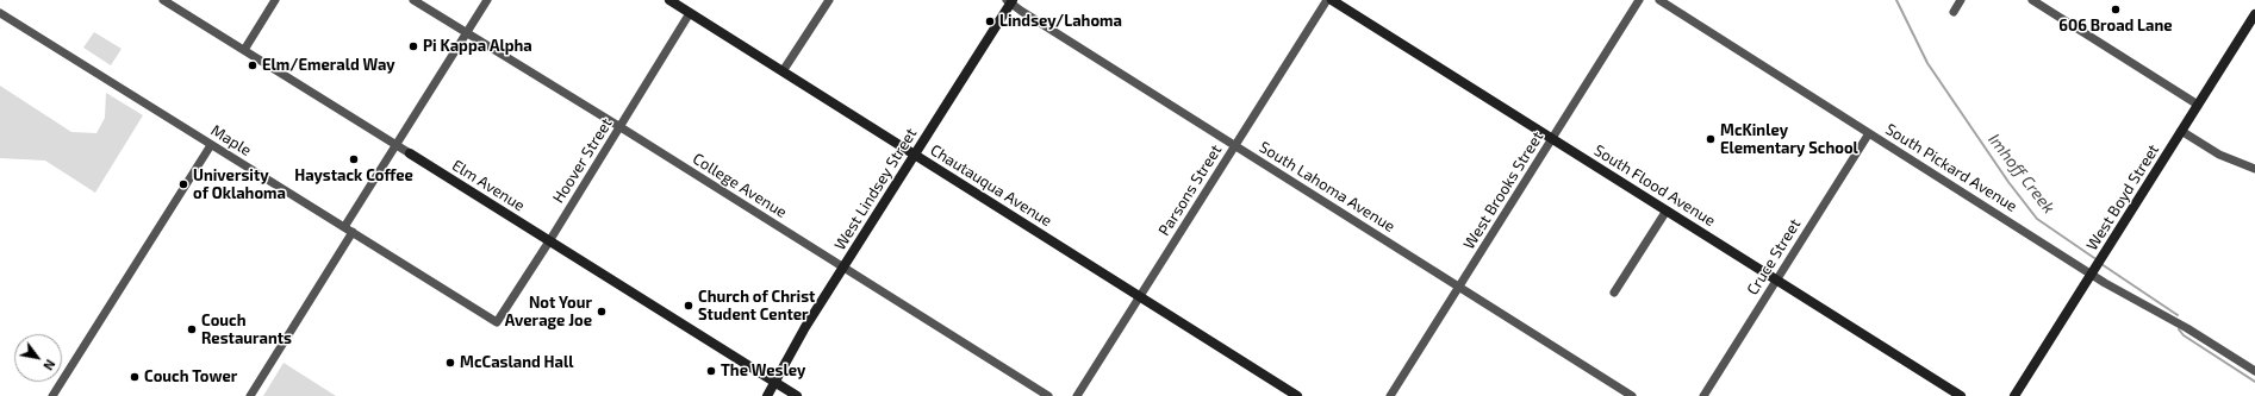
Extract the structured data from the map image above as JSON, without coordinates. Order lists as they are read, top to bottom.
{
  "streets": {
    "street": [
      "Maple",
      "Hoover Street",
      "South Pickard Avenue",
      "Elm Avenue",
      "College Avenue",
      "Chautauqua Avenue",
      "South Flood Avenue",
      "South Lahoma Avenue",
      "West Lindsey Street",
      "Parsons Street",
      "West Brooks Street",
      "West Boyd Street",
      "Cruce Street"
    ]
  },
  "crossings": [
    ["Maple", "Hoover Street"],
    ["Hoover Street", "Elm Avenue"],
    ["Hoover Street", "College Avenue"],
    ["Hoover Street", "Chautauqua Avenue"],
    ["South Pickard Avenue", "West Boyd Street"],
    ["South Pickard Avenue", "Cruce Street"],
    ["Elm Avenue", "West Lindsey Street"],
    ["College Avenue", "West Lindsey Street"],
    ["Chautauqua Avenue", "West Lindsey Street"],
    ["Chautauqua Avenue", "Parsons Street"],
    ["South Flood Avenue", "West Brooks Street"],
    ["South Flood Avenue", "Cruce Street"],
    ["South Lahoma Avenue", "West Lindsey Street"],
    ["South Lahoma Avenue", "Parsons Street"],
    ["South Lahoma Avenue", "West Brooks Street"]
  ],
  "water": ["Imhoff Creek"],
  "places": [
    "606 Broad Lane",
    "Lindsey/Lahoma",
    "Pi Kappa Alpha",
    "Elm/Emerald Way",
    "McKinley Elementary School",
    "Haystack Coffee",
    "University of Oklahoma",
    "Church of Christ Student Center",
    "Not Your Average Joe",
    "Couch Restaurants",
    "McCasland Hall",
    "The Wesley",
    "Couch Tower"
  ],
  "north": "bottom right"
}
